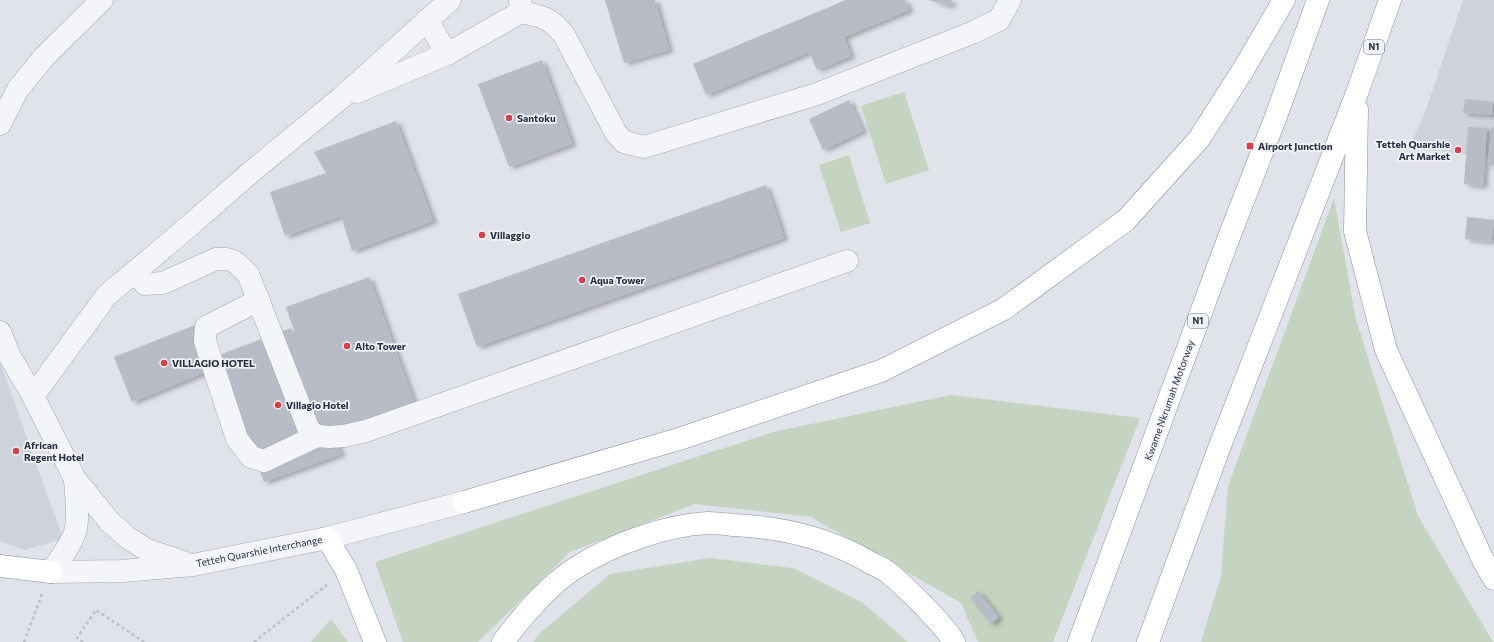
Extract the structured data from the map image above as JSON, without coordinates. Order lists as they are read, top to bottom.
{
  "streets": {
    "highway": ["N1", "Kwame Nkrumah Motorway"],
    "street": ["Tetteh Quarshie Interchange"]
  },
  "places": {
    "other": [
      "Santoku",
      "Tetteh Quarshie Art Market",
      "Villaggio",
      "Aqua Tower",
      "Alto Tower",
      "VILLAGIO HOTEL",
      "Villagio Hotel",
      "African Regent Hotel"
    ],
    "transit": ["Airport Junction"]
  }
}
